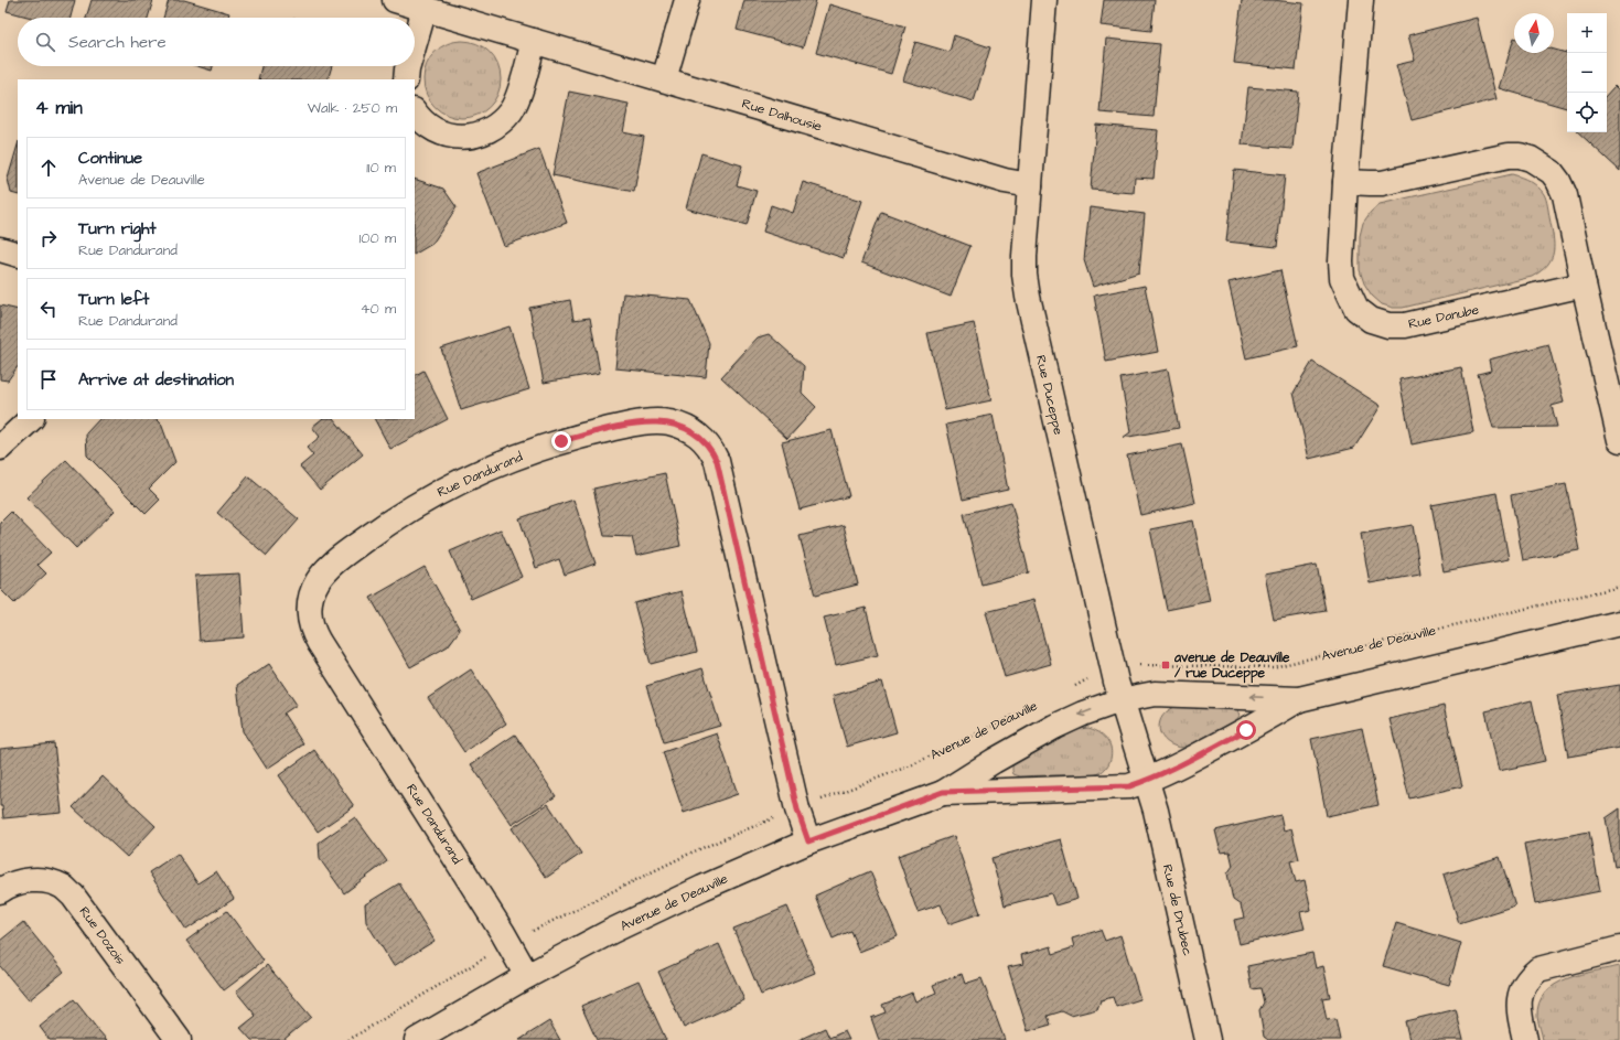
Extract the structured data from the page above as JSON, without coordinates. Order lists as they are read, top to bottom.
{
  "streets": {
    "street": [
      "Rue Dalhousie",
      "Rue Danube",
      "Rue Duceppe",
      "Rue Dandurand",
      "Avenue de Deauville",
      "Rue de Drubec",
      "Rue Dozois"
    ]
  },
  "crossings": [
    ["Rue Dalhousie", "Rue Duceppe"],
    ["Rue Duceppe", "Avenue de Deauville"],
    ["Rue Duceppe", "Rue de Drubec"],
    ["Rue Dandurand", "Avenue de Deauville"],
    ["Avenue de Deauville", "Rue de Drubec"]
  ],
  "places": {
    "transit": ["avenue de Deauville / rue Duceppe"]
  },
  "north": "top",
  "page": {
    "map_buttons": ["+", "−"],
    "search": "Search here",
    "heading": ["4 min", "Walk · 250 m"],
    "list": [
      ["Continue", "Avenue de Deauville", "110 m"],
      ["Turn right", "Rue Dandurand", "100 m"],
      ["Turn left", "Rue Dandurand", "40 m"],
      "Arrive at destination"
    ]
  }
}
